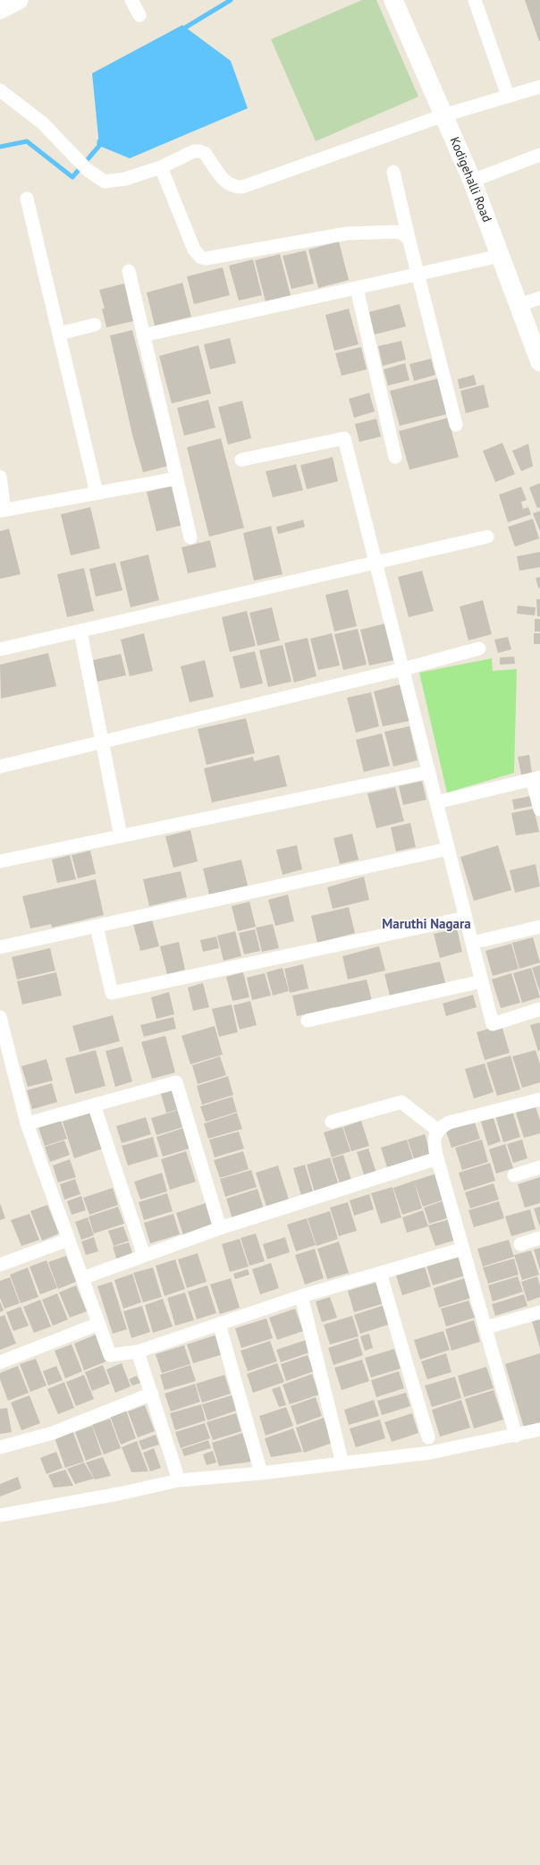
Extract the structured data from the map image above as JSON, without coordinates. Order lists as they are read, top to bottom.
{
  "streets": {
    "main road": ["Kodigehalli Road"]
  },
  "districts": ["Maruthi Nagara"]
}
